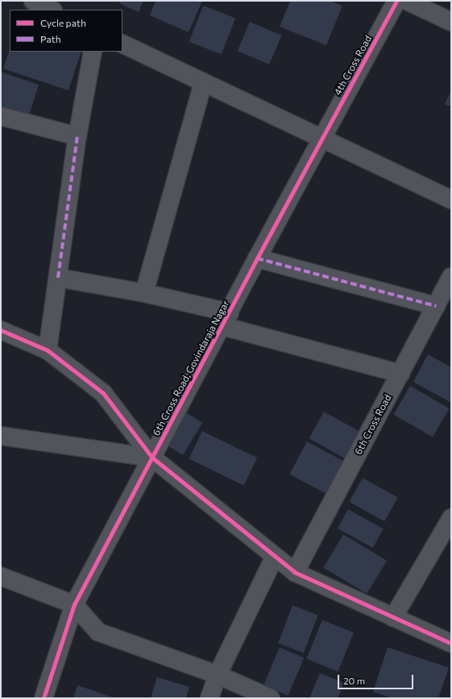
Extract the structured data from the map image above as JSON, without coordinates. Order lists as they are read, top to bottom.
{
  "streets": {
    "street": ["4th Cross Road", "6th Cross Road, Govindaraja Nagar", "6th Cross Road"]
  },
  "crossings": [
    ["4th Cross Road", "6th Cross Road, Govindaraja Nagar"]
  ],
  "legend": ["Cycle path", "Path"],
  "scale_bar": "20 m"
}
